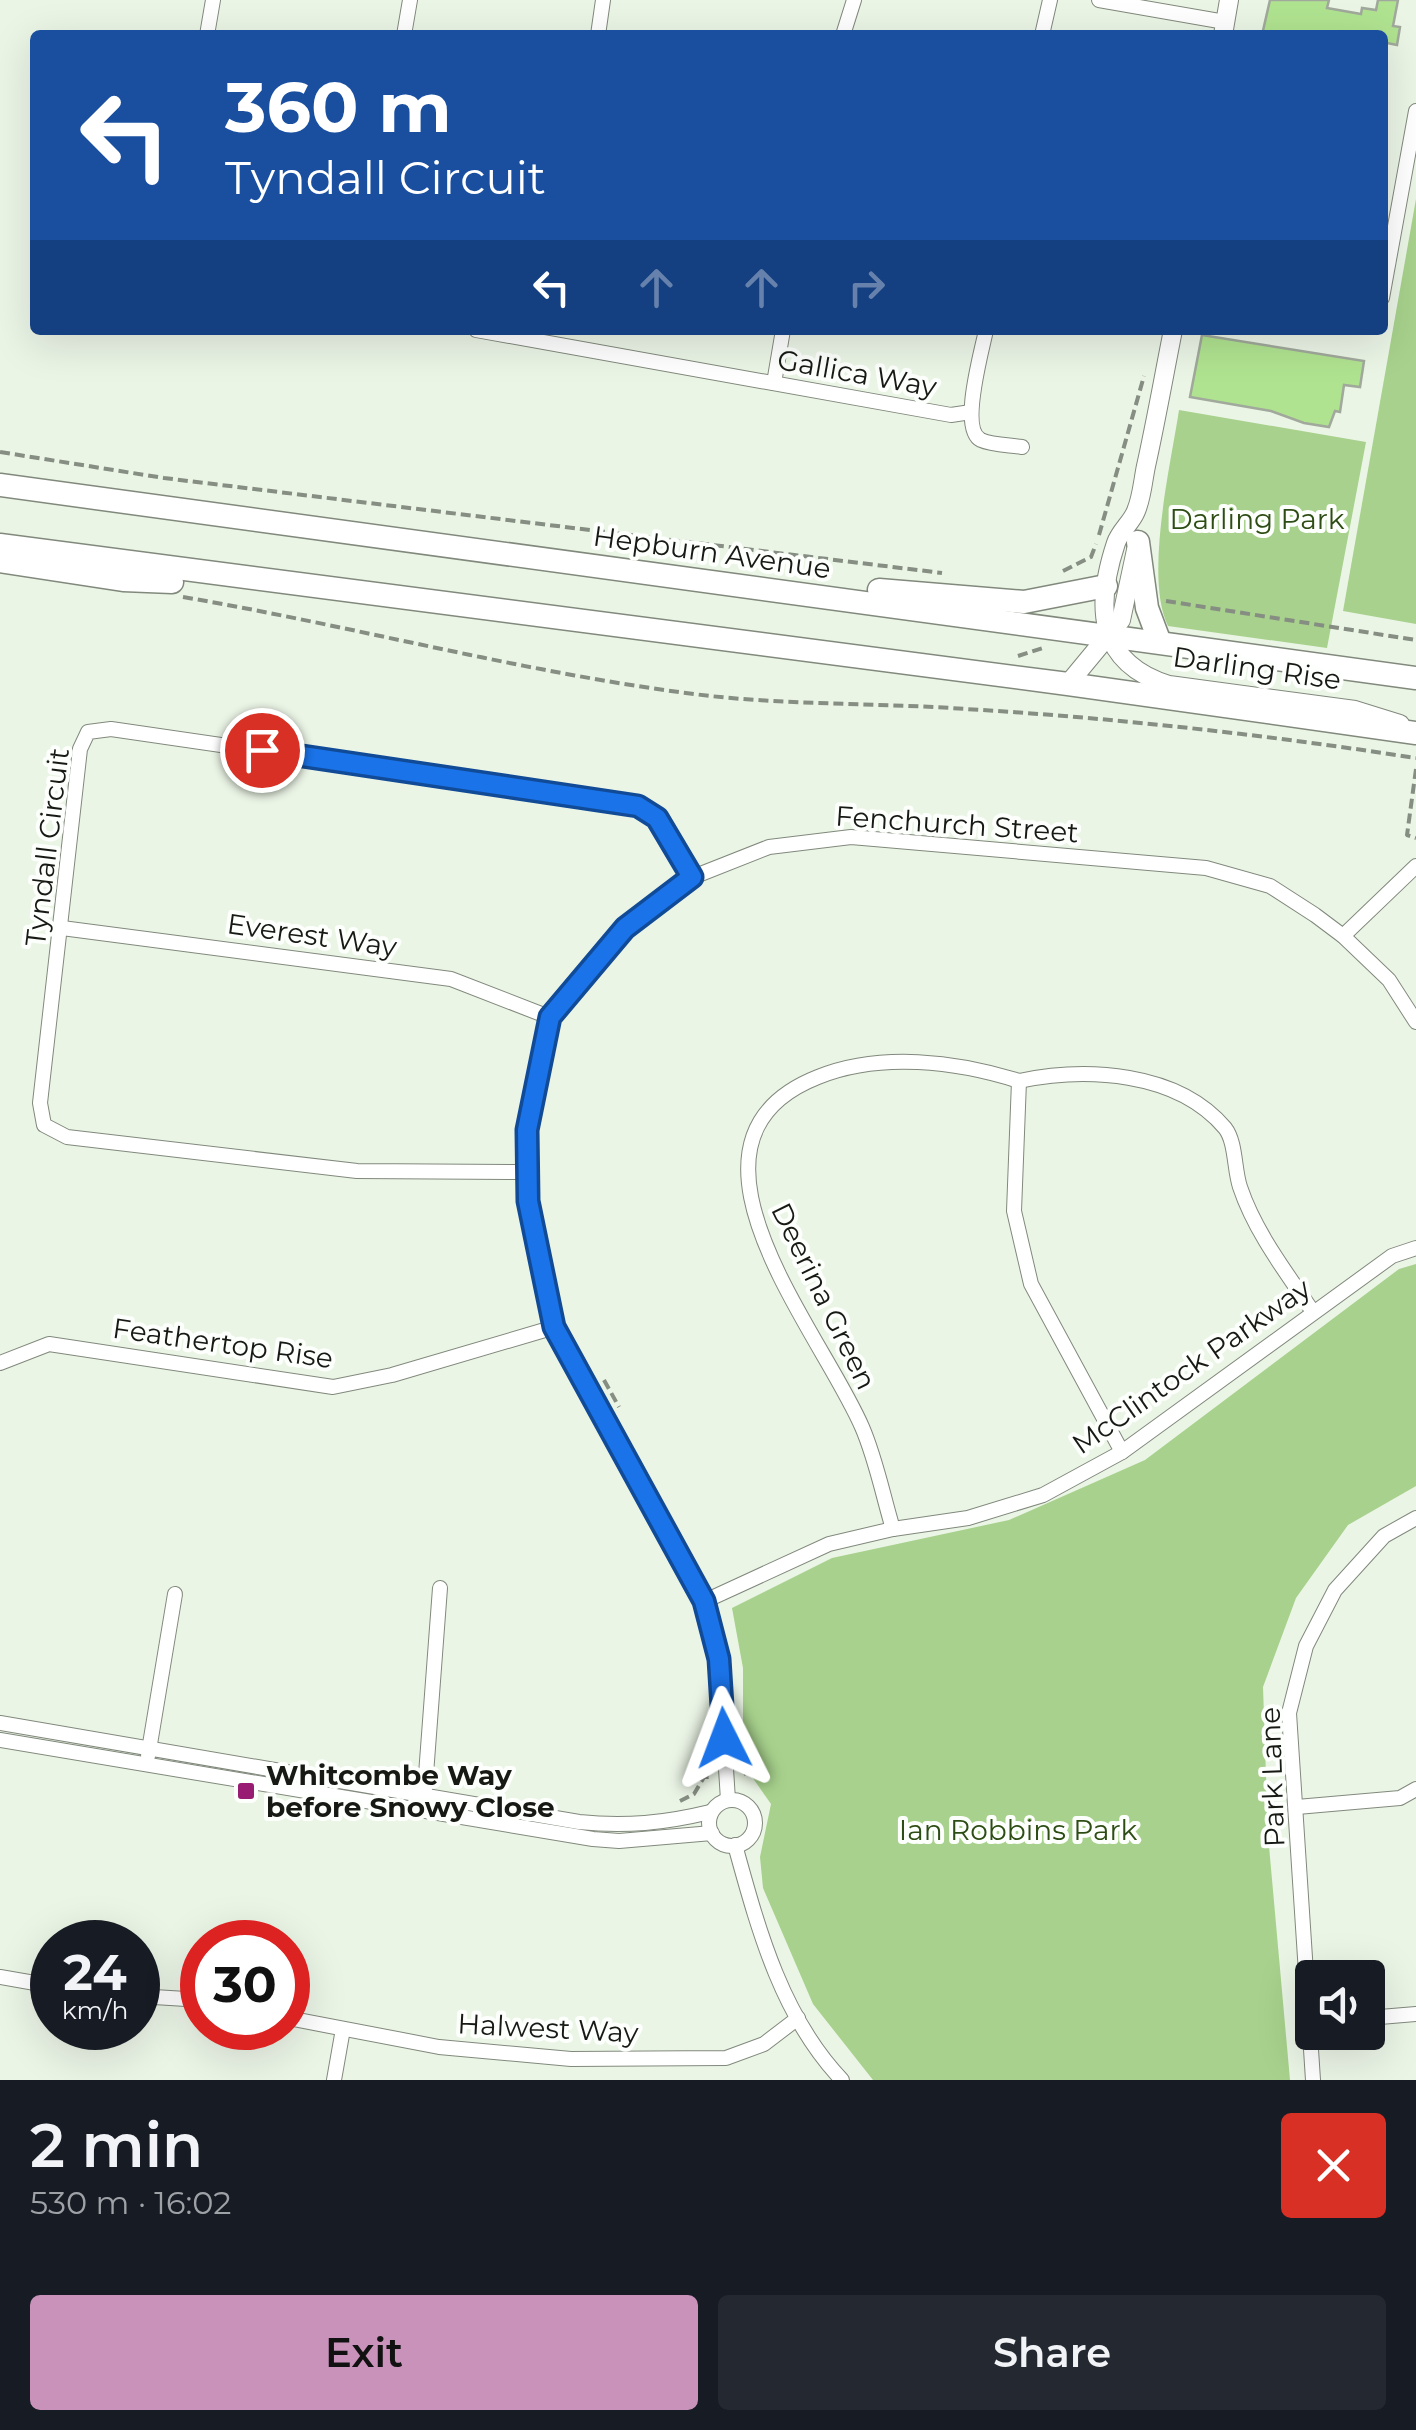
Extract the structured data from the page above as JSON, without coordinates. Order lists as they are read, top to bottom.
{
  "streets": {
    "main road": ["Hepburn Avenue"],
    "street": [
      "Gallica Way",
      "Darling Rise",
      "Fenchurch Street",
      "Tyndall Circuit",
      "Everest Way",
      "Deerina Green",
      "Feathertop Rise",
      "McClintock Parkway",
      "Park Lane",
      "Halwest Way"
    ]
  },
  "crossings": [
    ["Hepburn Avenue", "Darling Rise"],
    ["Fenchurch Street", "Tyndall Circuit"],
    ["Fenchurch Street", "Everest Way"],
    ["Fenchurch Street", "Feathertop Rise"],
    ["Fenchurch Street", "McClintock Parkway"],
    ["Tyndall Circuit", "Everest Way"],
    ["Deerina Green", "McClintock Parkway"]
  ],
  "parks": ["Darling Park", "Ian Robbins Park"],
  "places": {
    "transit": ["Whitcombe Way before Snowy Close"]
  },
  "page": {
    "turn": ["360 m", "Tyndall Circuit"],
    "speed": "24 km/h",
    "limit": "30",
    "heading": ["2 min", "530 m · 16:02"],
    "buttons": ["Exit", "Share"]
  }
}
